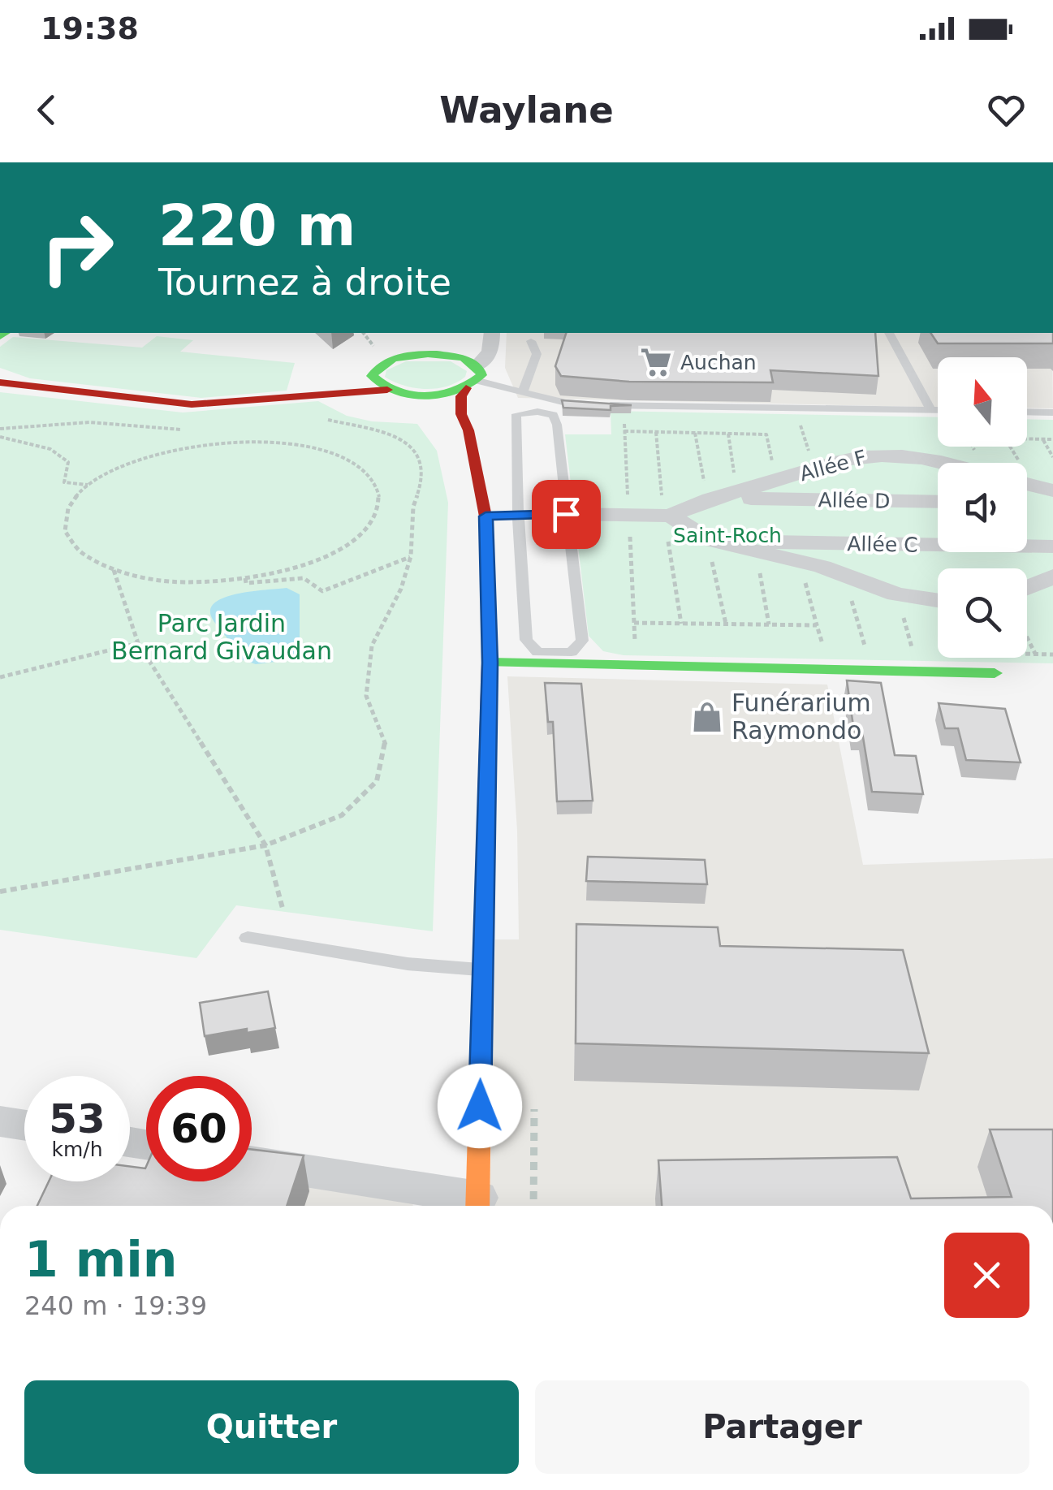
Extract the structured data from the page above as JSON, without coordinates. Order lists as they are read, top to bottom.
{
  "streets": {
    "street": ["Allée F", "Allée D", "Allée C"]
  },
  "crossings": [
    ["Allée F", "Allée D"]
  ],
  "parks": ["Saint-Roch", "Parc Jardin Bernard Givaudan"],
  "places": {
    "supermarket": ["Auchan"],
    "shop": ["Funérarium Raymondo"]
  },
  "north": "top",
  "page": {
    "status": "19:38",
    "header": "Waylane",
    "turn": ["220 m", "Tournez à droite"],
    "speed": "53 km/h",
    "limit": "60",
    "heading": ["1 min", "240 m · 19:39"],
    "buttons": ["Quitter", "Partager"]
  }
}
